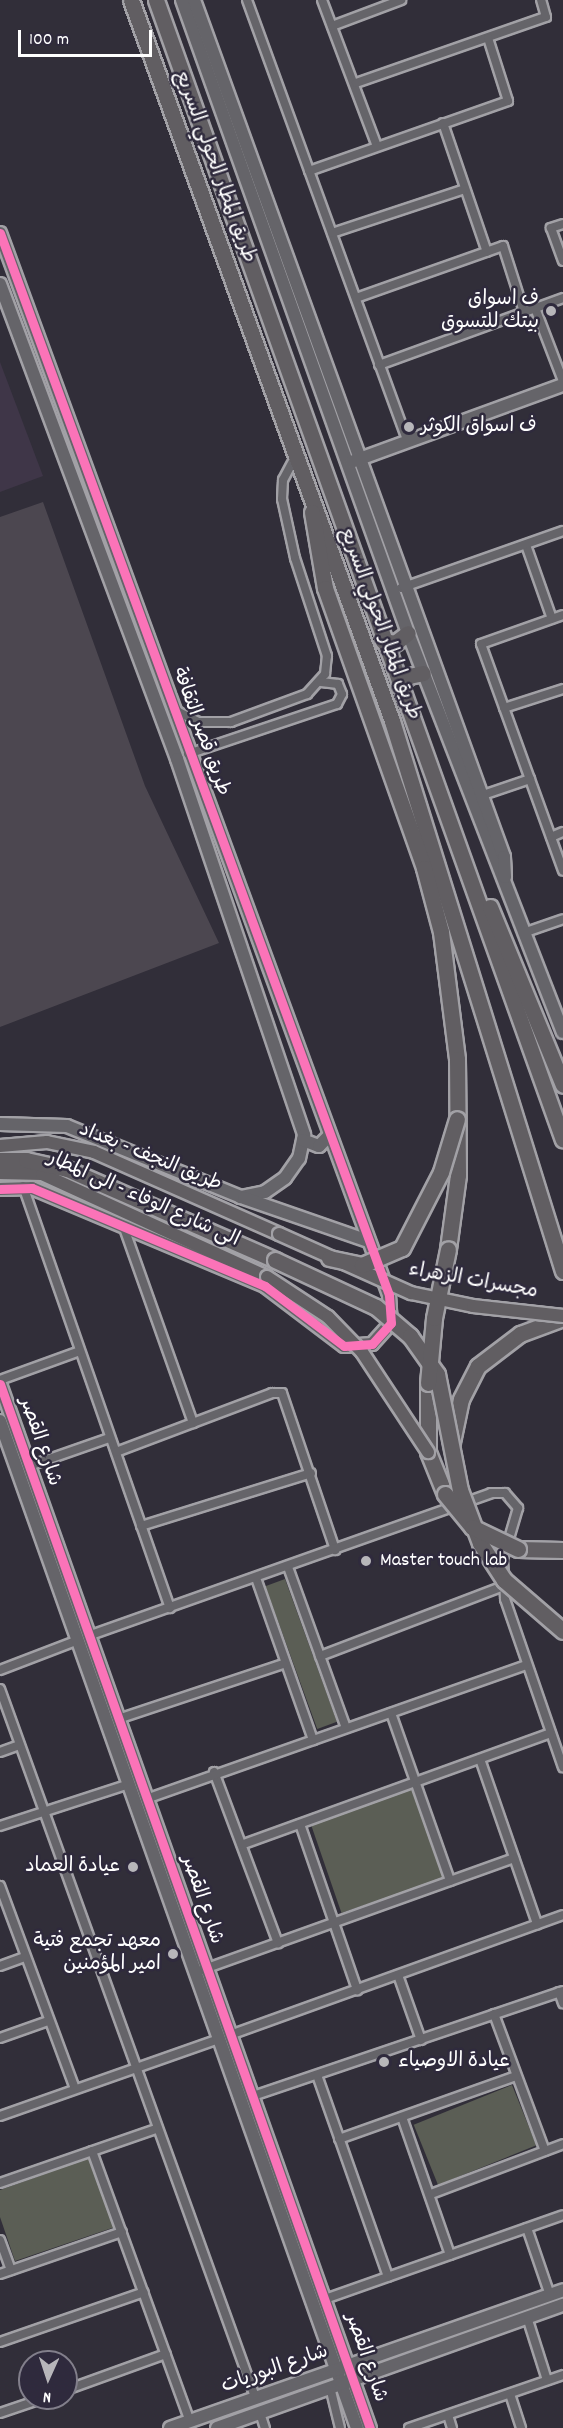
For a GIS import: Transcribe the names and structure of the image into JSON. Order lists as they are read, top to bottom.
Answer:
{
  "streets": {
    "highway": ["طريق المطار الحولي السريع"],
    "main road": ["طريق النجف - بغداد", "الى شارع الوفاء - الى المطار", "مجسرات الزهراء"],
    "street": ["طريق قصر الثقافة", "شارع القصر", "شارع البوريات"]
  },
  "crossings": [
    ["طريق النجف - بغداد", "مجسرات الزهراء"],
    ["شارع القصر", "شارع البوريات"]
  ],
  "places": [
    "ف اسواق بيتك للتسوق",
    "ف اسواق الكوثر",
    "Master touch lab",
    "عيادة العماد",
    "معهد تجمع فتية امير المؤمنين",
    "عيادة الاوصياء"
  ],
  "scale_bar": "100 m",
  "north": "bottom"
}
